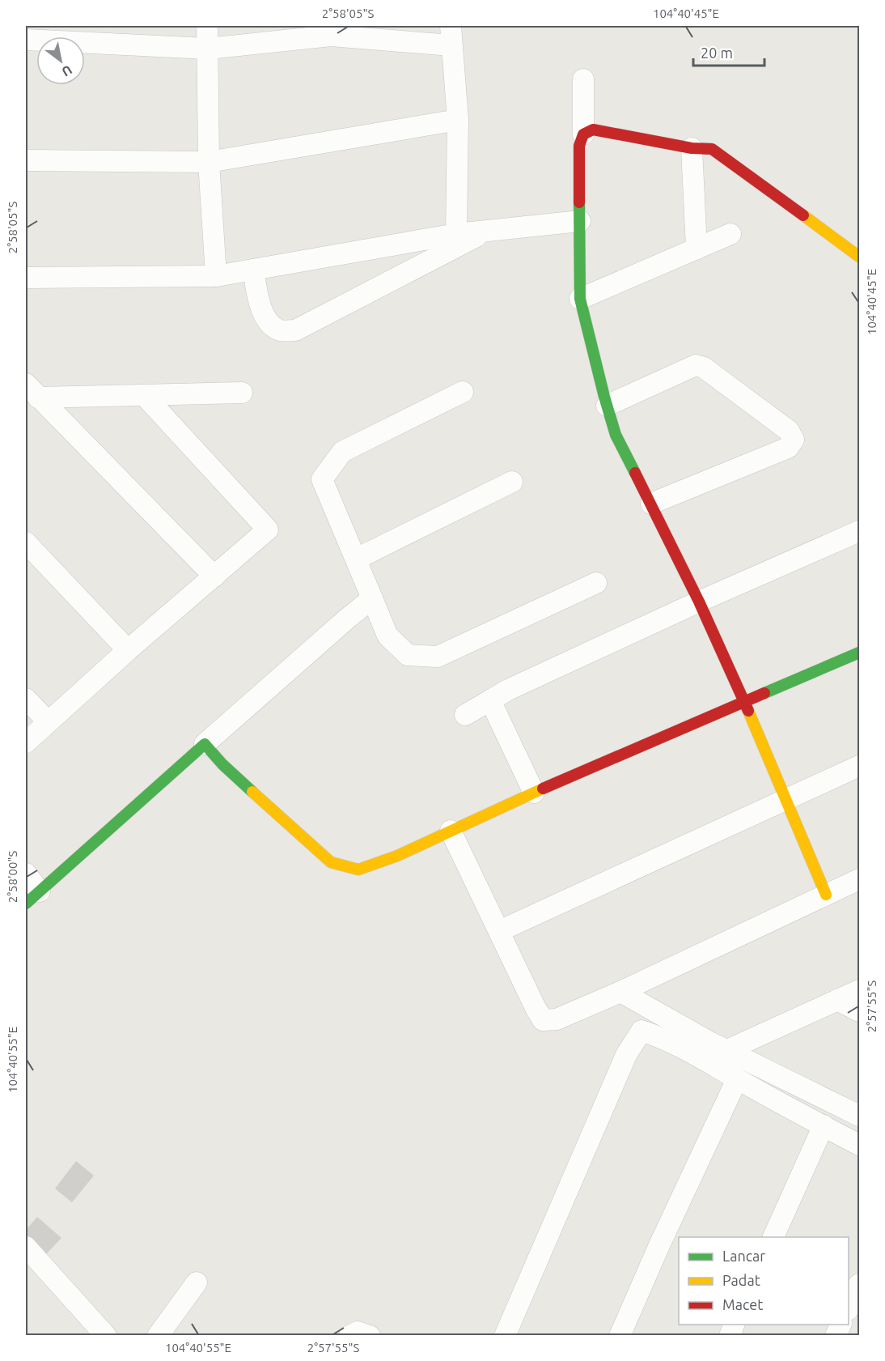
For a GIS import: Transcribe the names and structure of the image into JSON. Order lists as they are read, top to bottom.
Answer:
{
  "legend": ["Lancar", "Padat", "Macet"],
  "scale_bar": "20 m",
  "north": "bottom right",
  "coordinates": [
    "2°58'05\"S",
    "104°40'45\"E",
    "2°58'00\"S",
    "2°57'55\"S",
    "104°40'55\"E"
  ]
}
